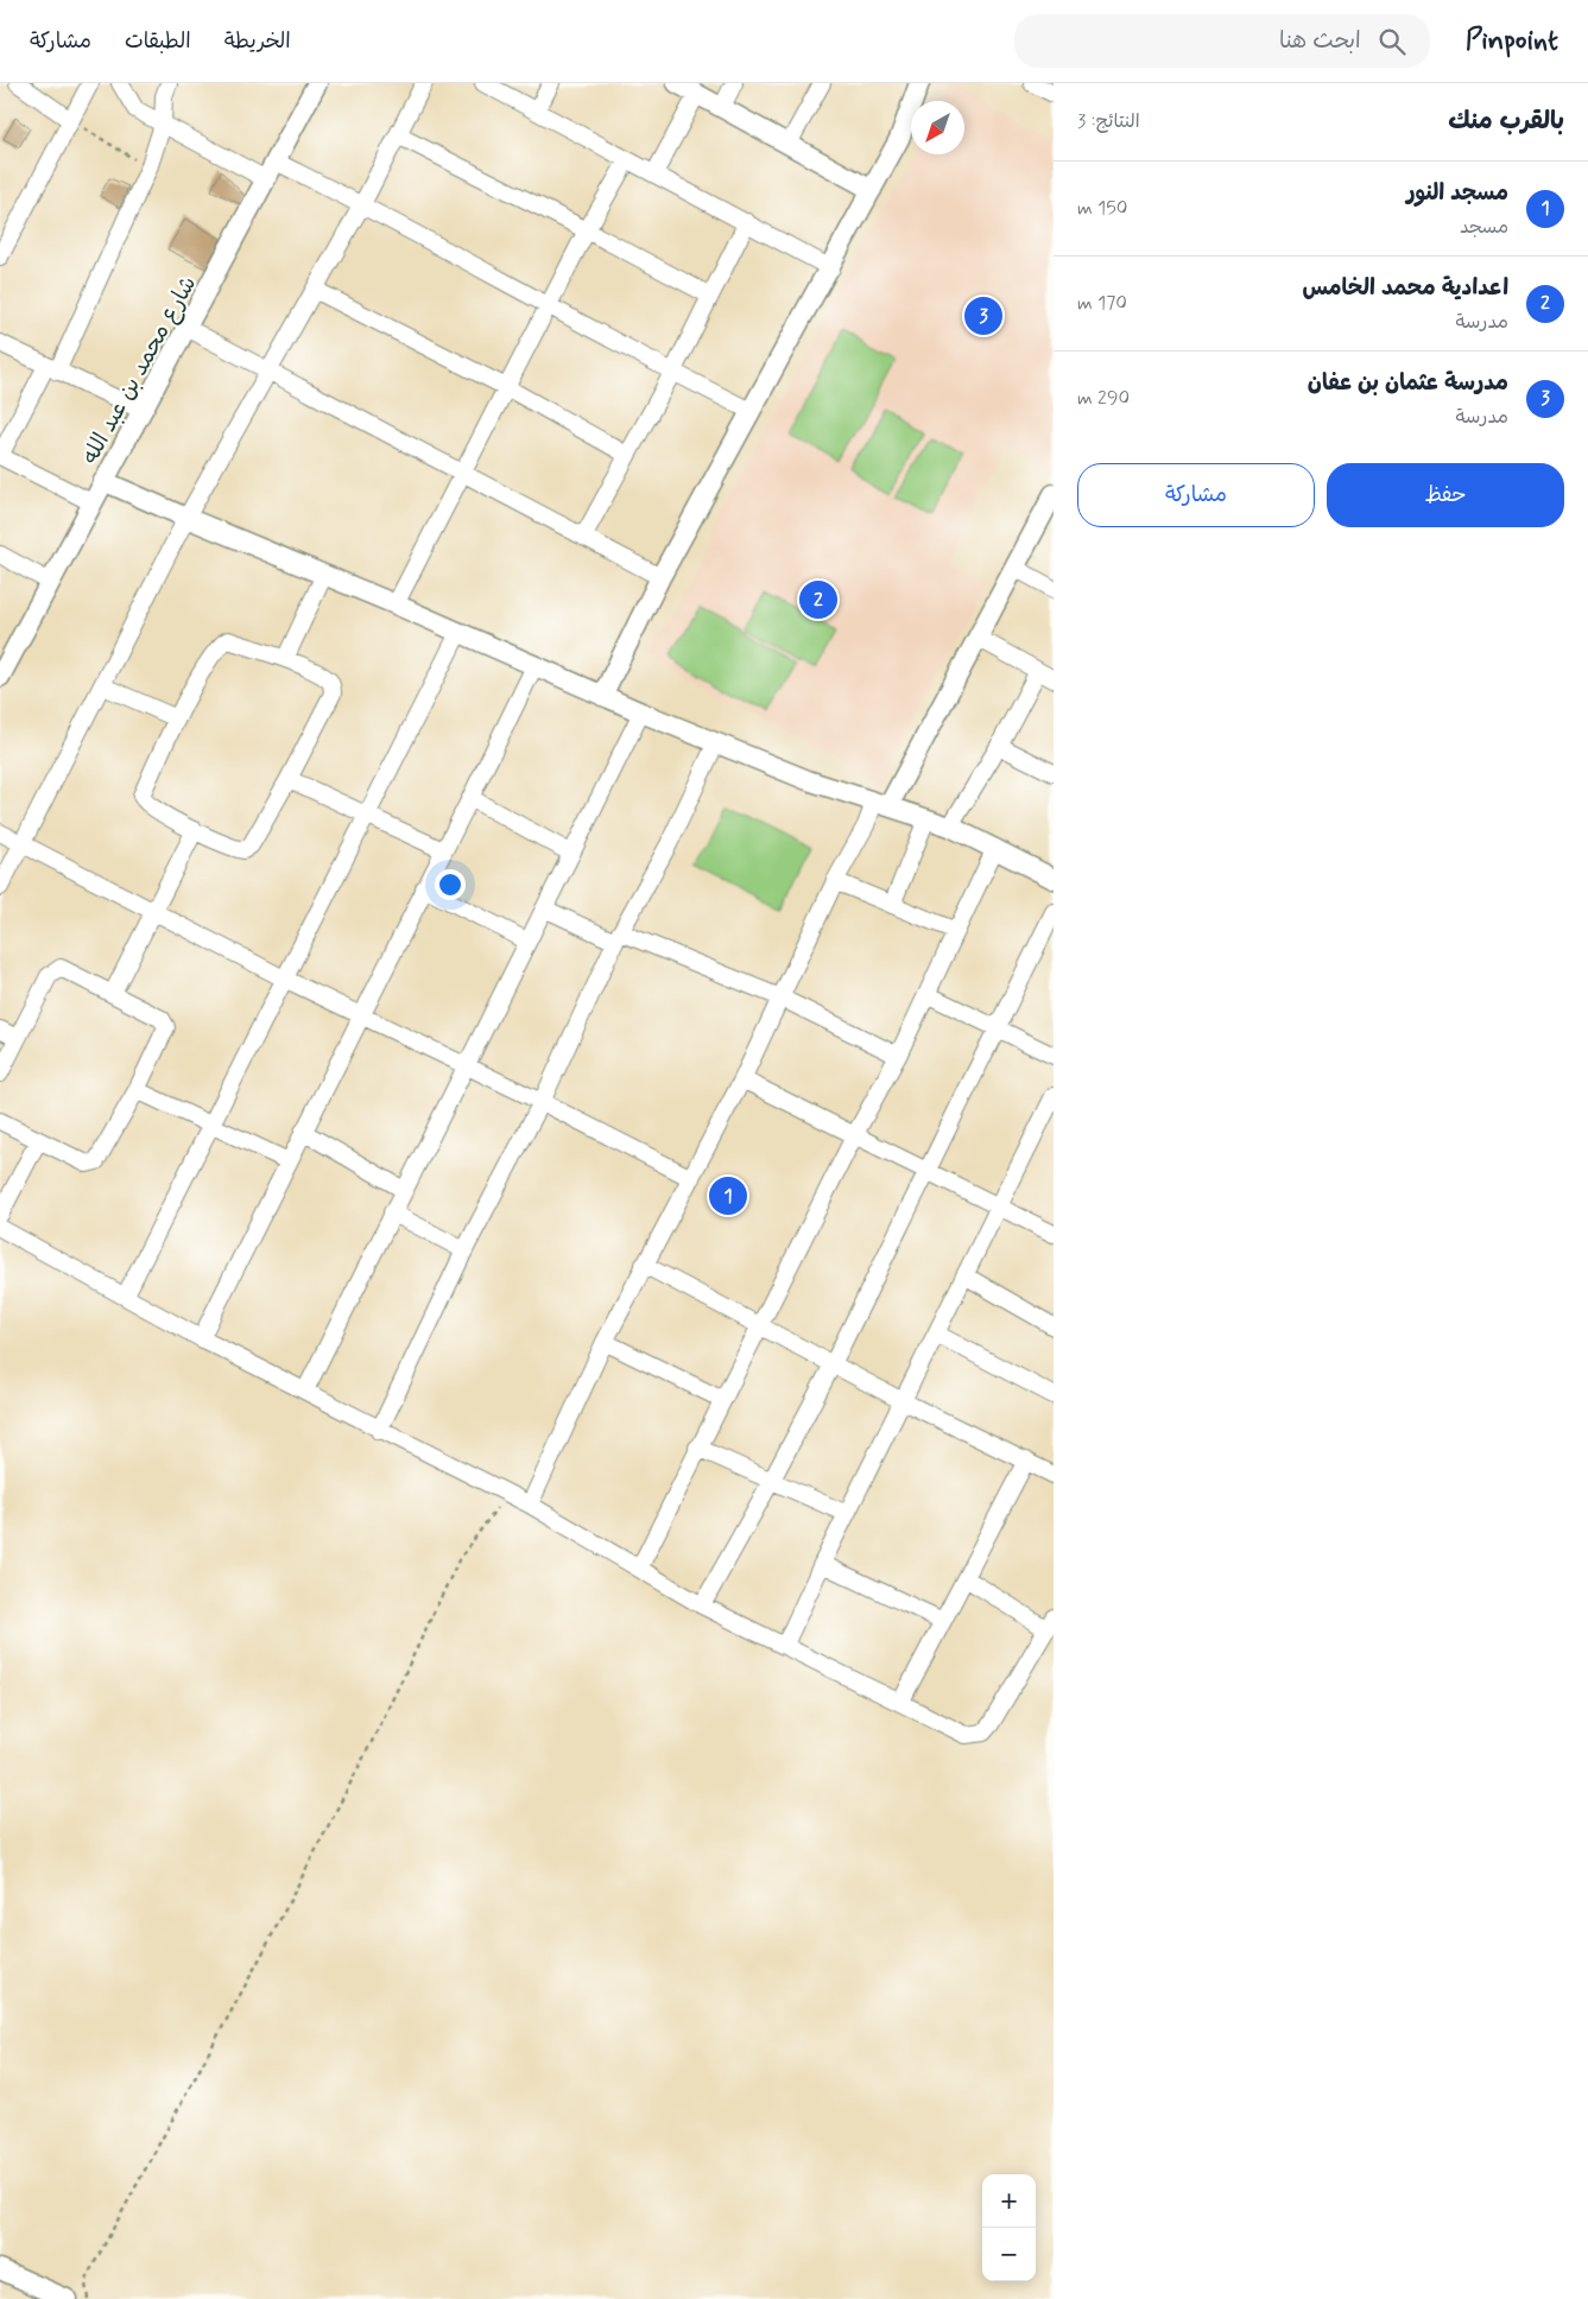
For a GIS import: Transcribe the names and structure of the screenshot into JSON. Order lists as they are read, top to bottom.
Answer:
{
  "streets": {
    "street": ["شارع محمد بن عبد الله"]
  },
  "north": "bottom left",
  "page": {
    "header": "Pinpoint",
    "search": "ابحث هنا",
    "nav": ["الخريطة", "الطبقات", "مشاركة"],
    "heading": ["بالقرب منك", "النتائج: 3"],
    "list": [
      {
        "mark": "1",
        "name": "مسجد النور",
        "note": "مسجد",
        "value": "150 m"
      },
      {
        "mark": "2",
        "name": "اعدادية محمد الخامس",
        "note": "مدرسة",
        "value": "170 m"
      },
      {
        "mark": "3",
        "name": "مدرسة عثمان بن عفان",
        "note": "مدرسة",
        "value": "290 m"
      }
    ],
    "pins": ["3", "2", "1"],
    "buttons": ["حفظ", "مشاركة"],
    "map_buttons": ["+", "−"]
  }
}
